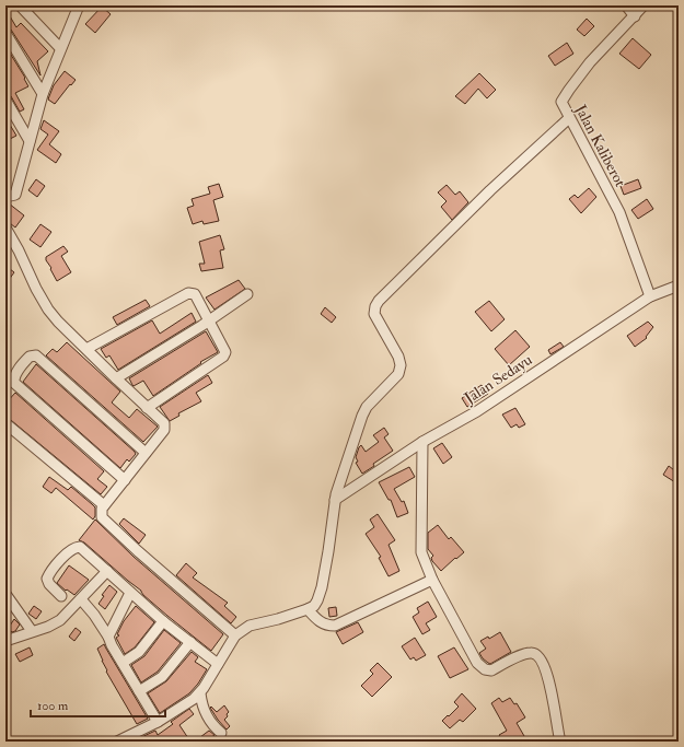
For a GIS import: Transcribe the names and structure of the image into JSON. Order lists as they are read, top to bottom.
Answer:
{
  "streets": {
    "street": ["Jalan Kaliberot", "Jalan Sedayu"]
  },
  "crossings": [
    ["Jalan Kaliberot", "Jalan Sedayu"]
  ],
  "scale_bar": "100 m"
}
